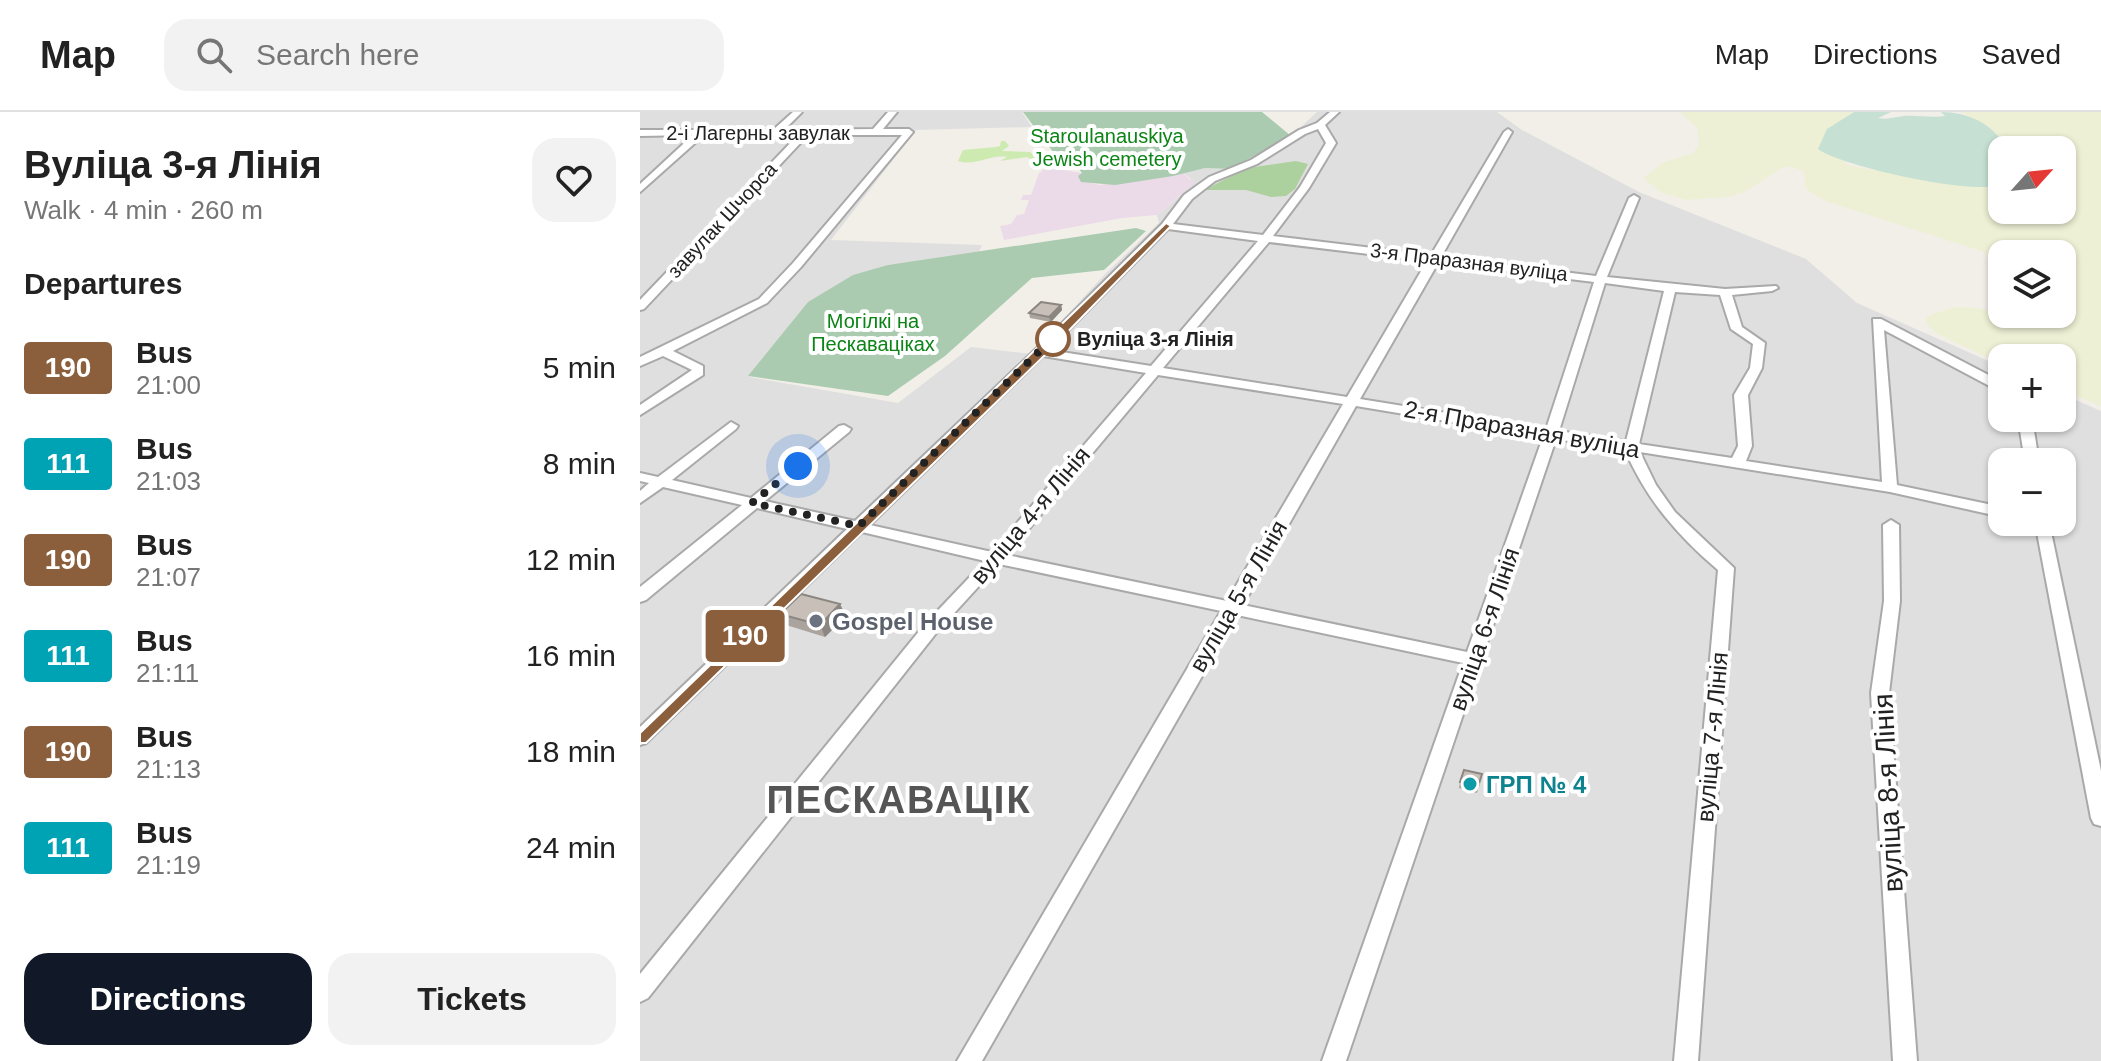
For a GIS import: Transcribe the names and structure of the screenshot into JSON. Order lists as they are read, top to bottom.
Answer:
{
  "streets": {
    "street": [
      "2-і Лагерны завулак",
      "завулак Шчорса",
      "3-я Праразная вуліца",
      "2-я Праразная вуліца",
      "вуліца 4-я Лінія",
      "вуліца 5-я Лінія",
      "вуліца 6-я Лінія",
      "вуліца 7-я Лінія",
      "вуліца 8-я Лінія"
    ]
  },
  "crossings": [
    ["2-і Лагерны завулак", "завулак Шчорса"],
    ["3-я Праразная вуліца", "вуліца 4-я Лінія"],
    ["3-я Праразная вуліца", "вуліца 5-я Лінія"],
    ["3-я Праразная вуліца", "вуліца 6-я Лінія"],
    ["2-я Праразная вуліца", "вуліца 4-я Лінія"],
    ["2-я Праразная вуліца", "вуліца 5-я Лінія"],
    ["2-я Праразная вуліца", "вуліца 6-я Лінія"],
    ["2-я Праразная вуліца", "вуліца 7-я Лінія"]
  ],
  "districts": ["ПЕСКАВАЦІК"],
  "parks": ["Staroulanauskiya Jewish cemetery", "Могілкі на Пескаваціках"],
  "places": ["Вуліца 3-я Лінія", "Gospel House", "ГРП № 4"],
  "lines": ["bus line 190"],
  "north": "top right",
  "page": {
    "header": "Map",
    "search": "Search here",
    "nav": ["Map", "Directions", "Saved"],
    "heading": [
      ["Вуліца 3-я Лінія", "Walk · 4 min · 260 m"],
      "Departures"
    ],
    "on_map": "190",
    "map_buttons": ["+", "−"],
    "list": [
      {
        "mark": "190",
        "name": "Bus",
        "note": "21:00",
        "value": "5 min"
      },
      {
        "mark": "111",
        "name": "Bus",
        "note": "21:03",
        "value": "8 min"
      },
      {
        "mark": "190",
        "name": "Bus",
        "note": "21:07",
        "value": "12 min"
      },
      {
        "mark": "111",
        "name": "Bus",
        "note": "21:11",
        "value": "16 min"
      },
      {
        "mark": "190",
        "name": "Bus",
        "note": "21:13",
        "value": "18 min"
      },
      {
        "mark": "111",
        "name": "Bus",
        "note": "21:19",
        "value": "24 min"
      }
    ],
    "buttons": ["Directions", "Tickets"]
  }
}
